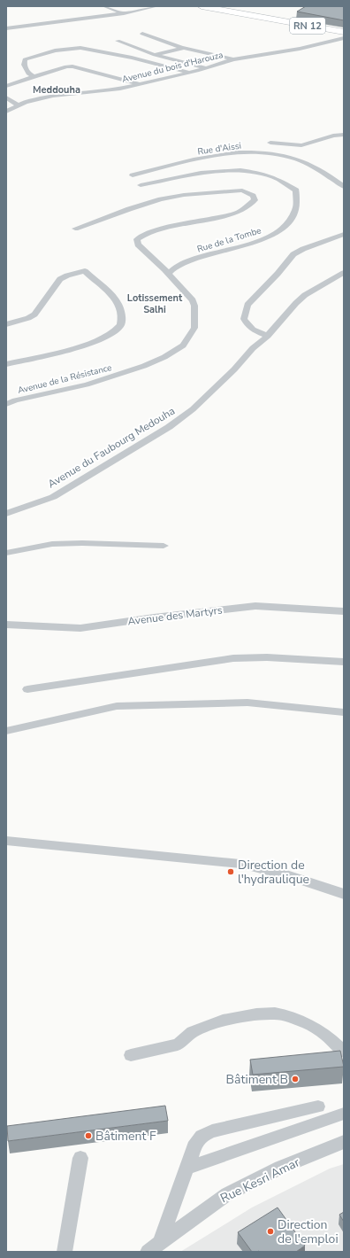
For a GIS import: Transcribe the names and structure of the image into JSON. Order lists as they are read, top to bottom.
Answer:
{
  "streets": {
    "main road": ["RN 12"],
    "street": [
      "Avenue du bois d'Harouza",
      "Rue d'Aissi",
      "Rue de la Tombe",
      "Avenue de la Résistance",
      "Avenue du Faubourg Medouha",
      "Avenue des Martyrs",
      "Rue Kesri Amar"
    ]
  },
  "crossings": [
    ["Rue de la Tombe", "Avenue de la Résistance"]
  ],
  "districts": ["Meddouha", "Lotissement Salhi"],
  "places": [
    "Direction de l'hydraulique",
    "Bâtiment B",
    "Bâtiment F",
    "Direction de l'emploi"
  ]
}
